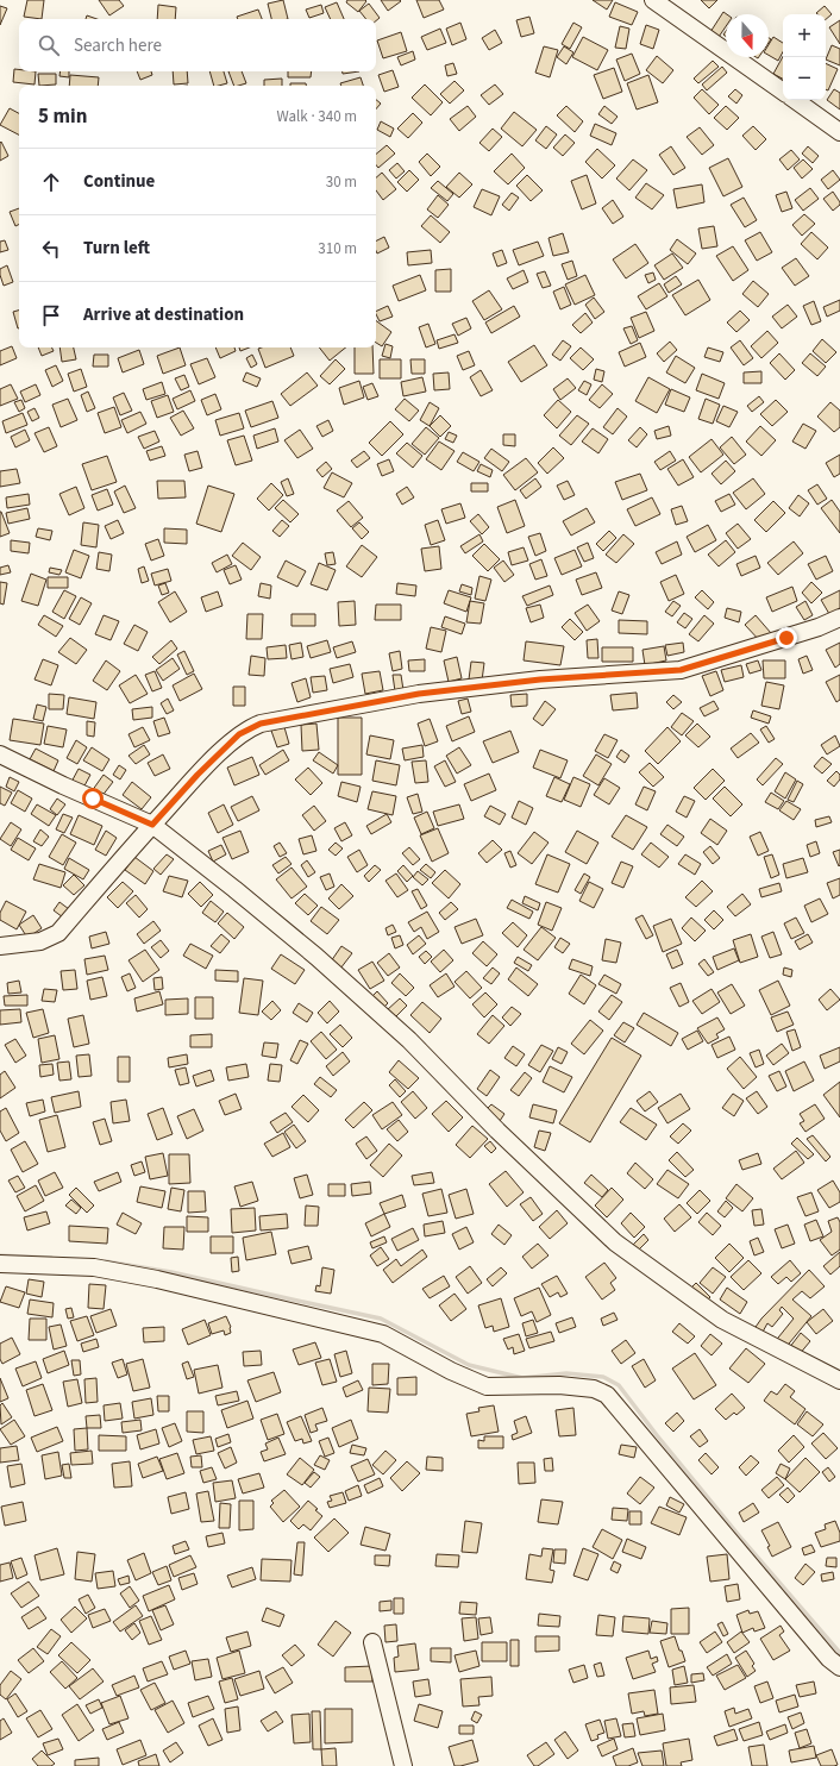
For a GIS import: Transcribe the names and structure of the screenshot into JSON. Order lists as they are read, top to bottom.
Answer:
{
  "north": "bottom",
  "page": {
    "map_buttons": ["+", "−"],
    "search": "Search here",
    "heading": ["5 min", "Walk · 340 m"],
    "list": [
      ["Continue", "30 m"],
      ["Turn left", "310 m"],
      "Arrive at destination"
    ]
  }
}
